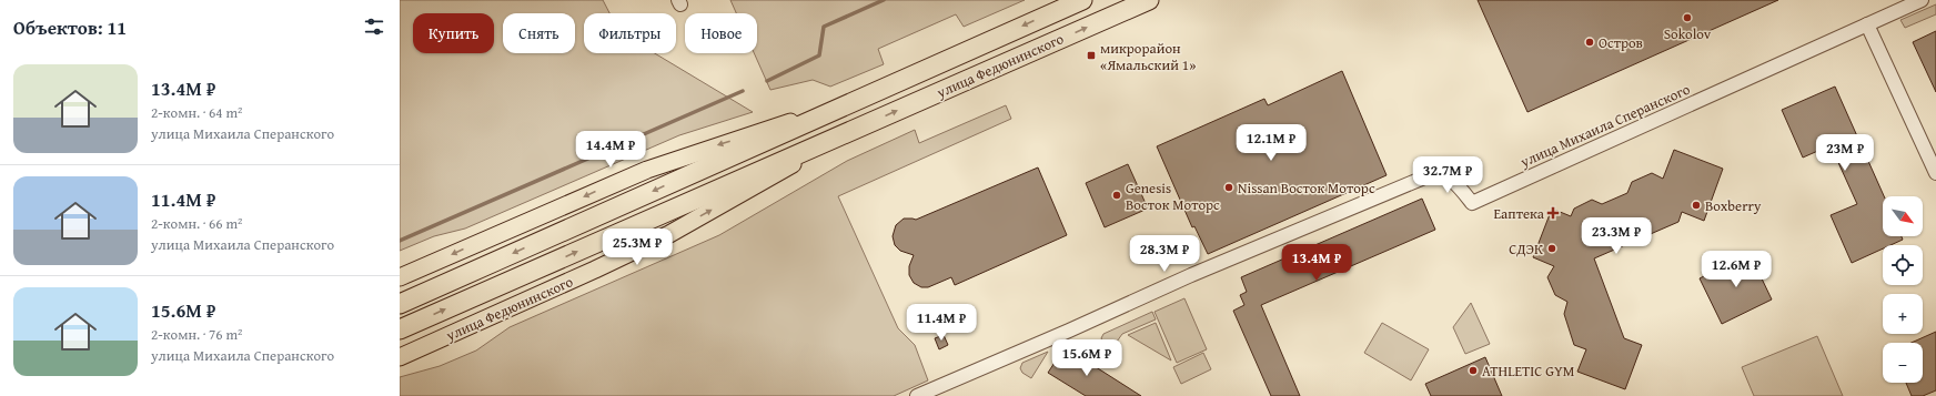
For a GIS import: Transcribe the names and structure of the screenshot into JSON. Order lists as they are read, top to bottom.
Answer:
{
  "streets": {
    "highway": ["улица Федюнинского"],
    "street": ["улица Михаила Сперанского"]
  },
  "places": {
    "other": [
      "Sokolov",
      "Остров",
      "Nissan Восток Моторс",
      "Genesis Восток Моторс",
      "Boxberry",
      "СДЭК",
      "ATHLETIC GYM"
    ],
    "transit": ["микрорайон «Ямальский 1»"],
    "health": ["Еаптека"]
  },
  "north": "bottom right",
  "page": {
    "heading": "Объектов: 11",
    "chip": [
      "Купить",
      "Снять",
      "Фильтры",
      "Новое"
    ],
    "list": [
      {
        "name": "13.4M ₽",
        "note": "2-комн. · 64 m² · улица Михаила Сперанского"
      },
      {
        "name": "11.4M ₽",
        "note": "2-комн. · 66 m² · улица Михаила Сперанского"
      },
      {
        "name": "15.6M ₽",
        "note": "2-комн. · 76 m² · улица Михаила Сперанского"
      }
    ],
    "price": [
      "12.1M ₽",
      "14.4M ₽",
      "23M ₽",
      "32.7M ₽",
      "23.3M ₽",
      "25.3M ₽",
      "28.3M ₽",
      "13.4M ₽",
      "12.6M ₽",
      "11.4M ₽",
      "15.6M ₽"
    ],
    "map_buttons": ["+", "−"]
  }
}
